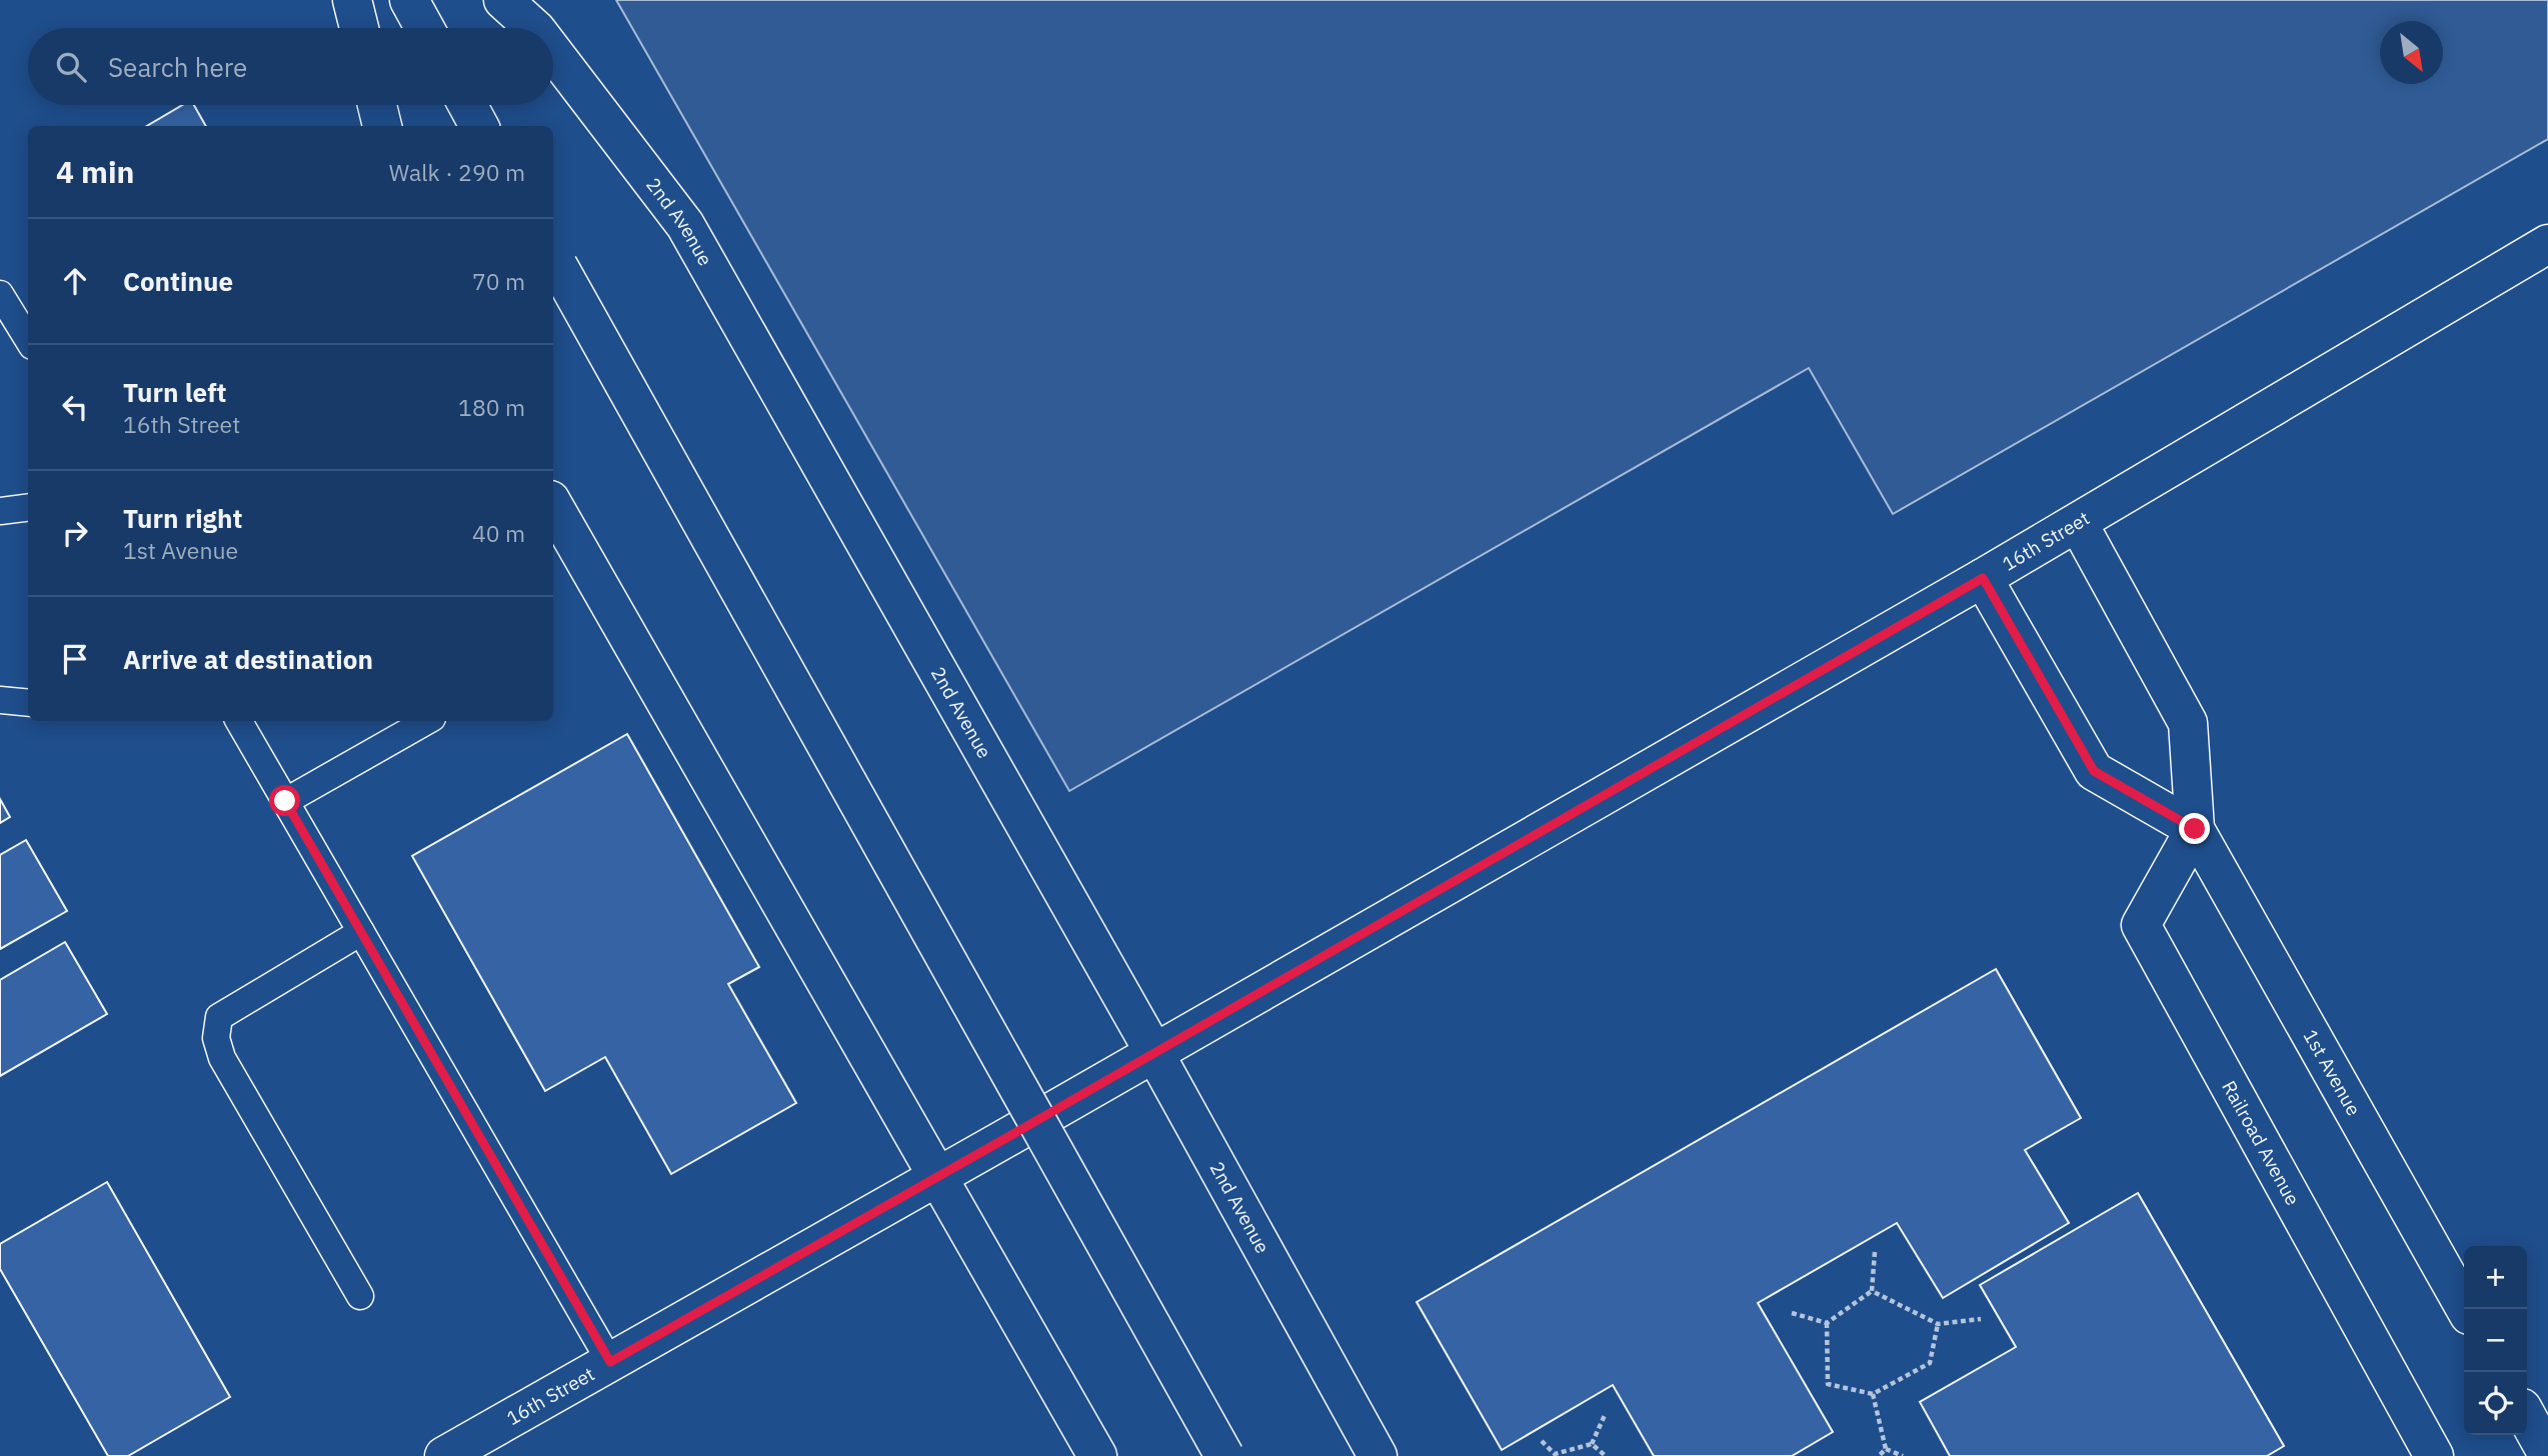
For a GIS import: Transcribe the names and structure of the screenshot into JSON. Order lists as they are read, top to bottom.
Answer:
{
  "streets": {
    "street": [
      "2nd Avenue",
      "16th Street",
      "1st Avenue",
      "Railroad Avenue"
    ]
  },
  "crossings": [
    ["2nd Avenue", "16th Street"],
    ["16th Street", "1st Avenue"],
    ["1st Avenue", "Railroad Avenue"]
  ],
  "north": "bottom right",
  "page": {
    "search": "Search here",
    "heading": ["4 min", "Walk · 290 m"],
    "list": [
      ["Continue", "70 m"],
      ["Turn left", "16th Street", "180 m"],
      ["Turn right", "1st Avenue", "40 m"],
      "Arrive at destination"
    ],
    "map_buttons": ["+", "−"]
  }
}
